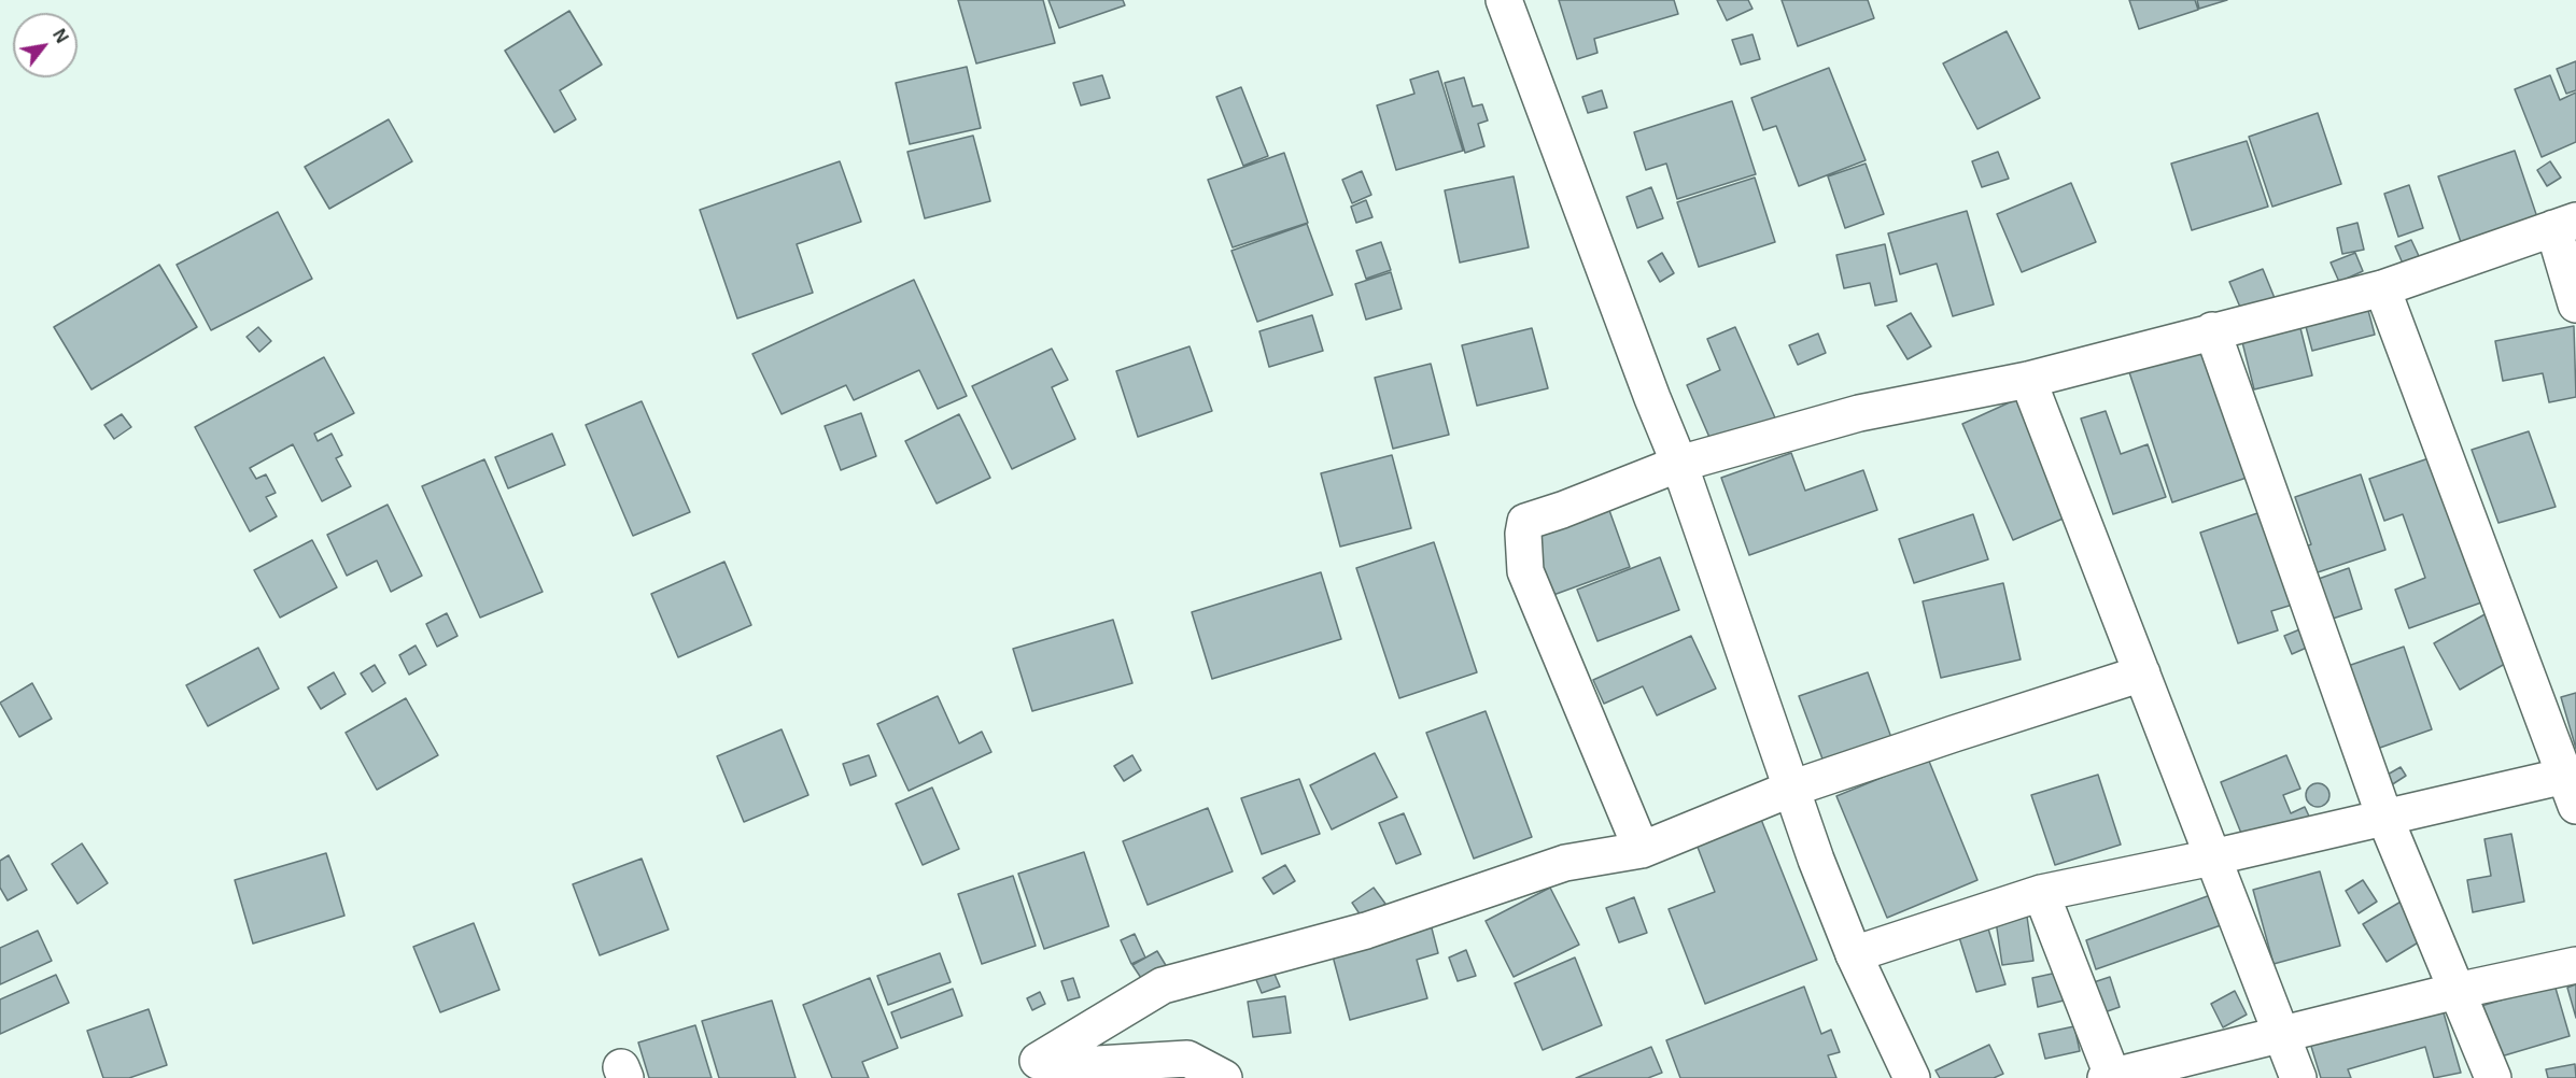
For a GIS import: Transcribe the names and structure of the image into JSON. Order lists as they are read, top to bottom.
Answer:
{
  "north": "top right"
}
